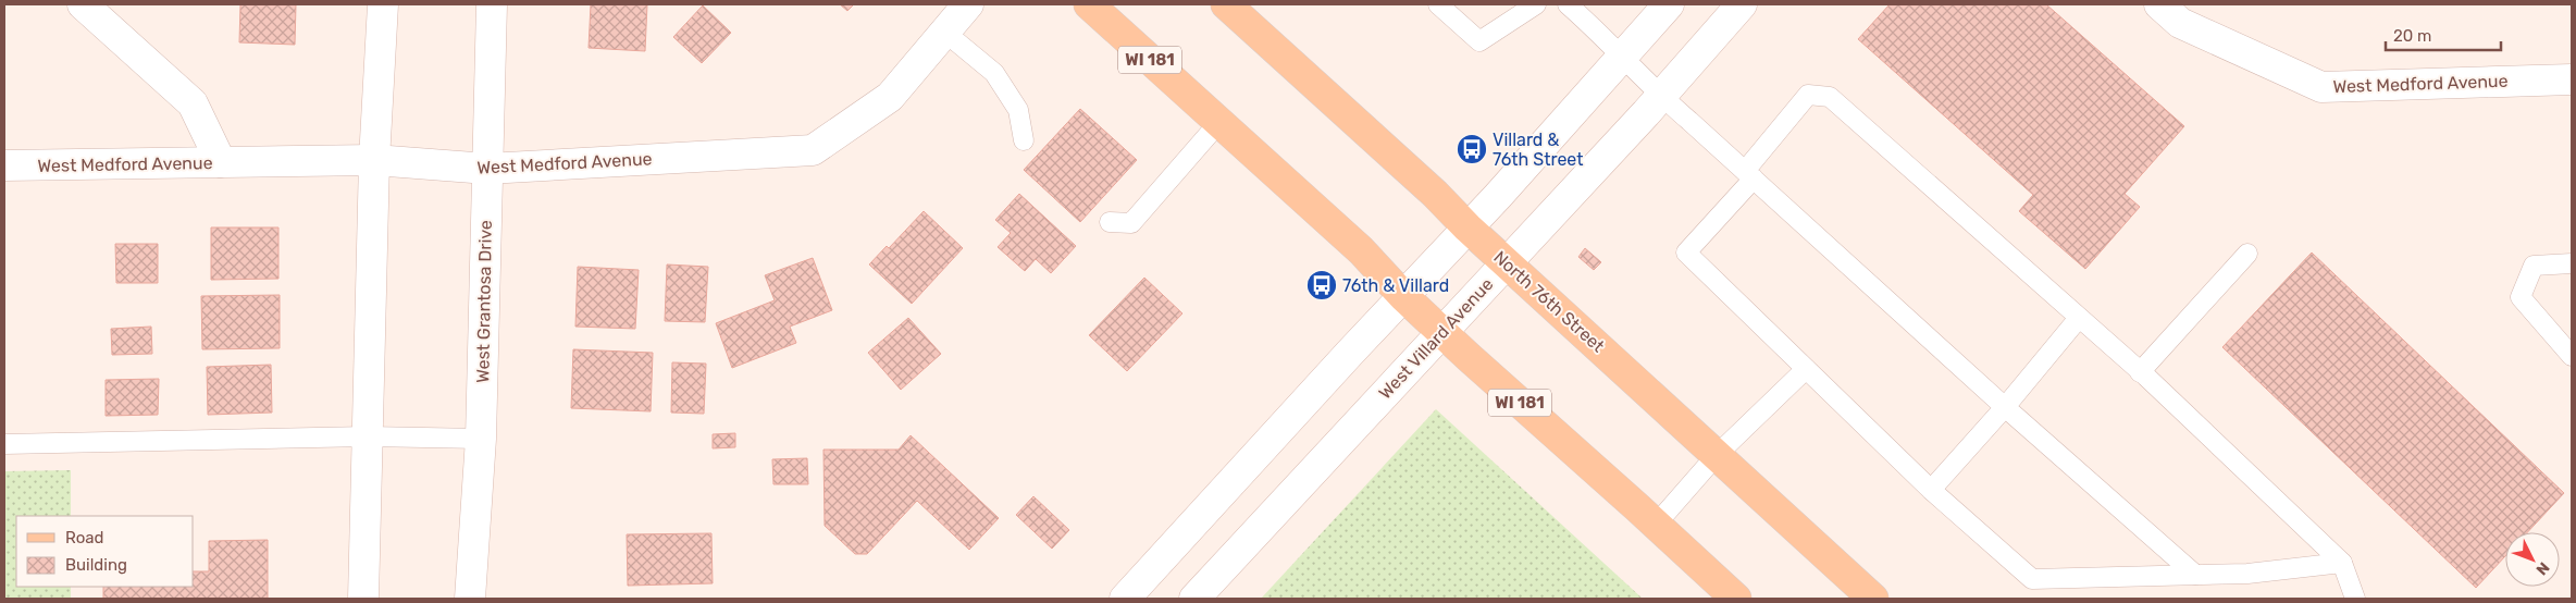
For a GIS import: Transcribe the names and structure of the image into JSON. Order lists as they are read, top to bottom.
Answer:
{
  "streets": {
    "main road": ["WI 181", "North 76th Street"],
    "street": ["West Medford Avenue", "West Grantosa Drive", "West Villard Avenue"]
  },
  "crossings": [
    ["WI 181", "West Villard Avenue"],
    ["West Medford Avenue", "West Grantosa Drive"],
    ["North 76th Street", "West Villard Avenue"]
  ],
  "places": {
    "bus stop": ["Villard & 76th Street", "76th & Villard"]
  },
  "legend": ["Road", "Building"],
  "scale_bar": "20 m",
  "north": "bottom right"
}
